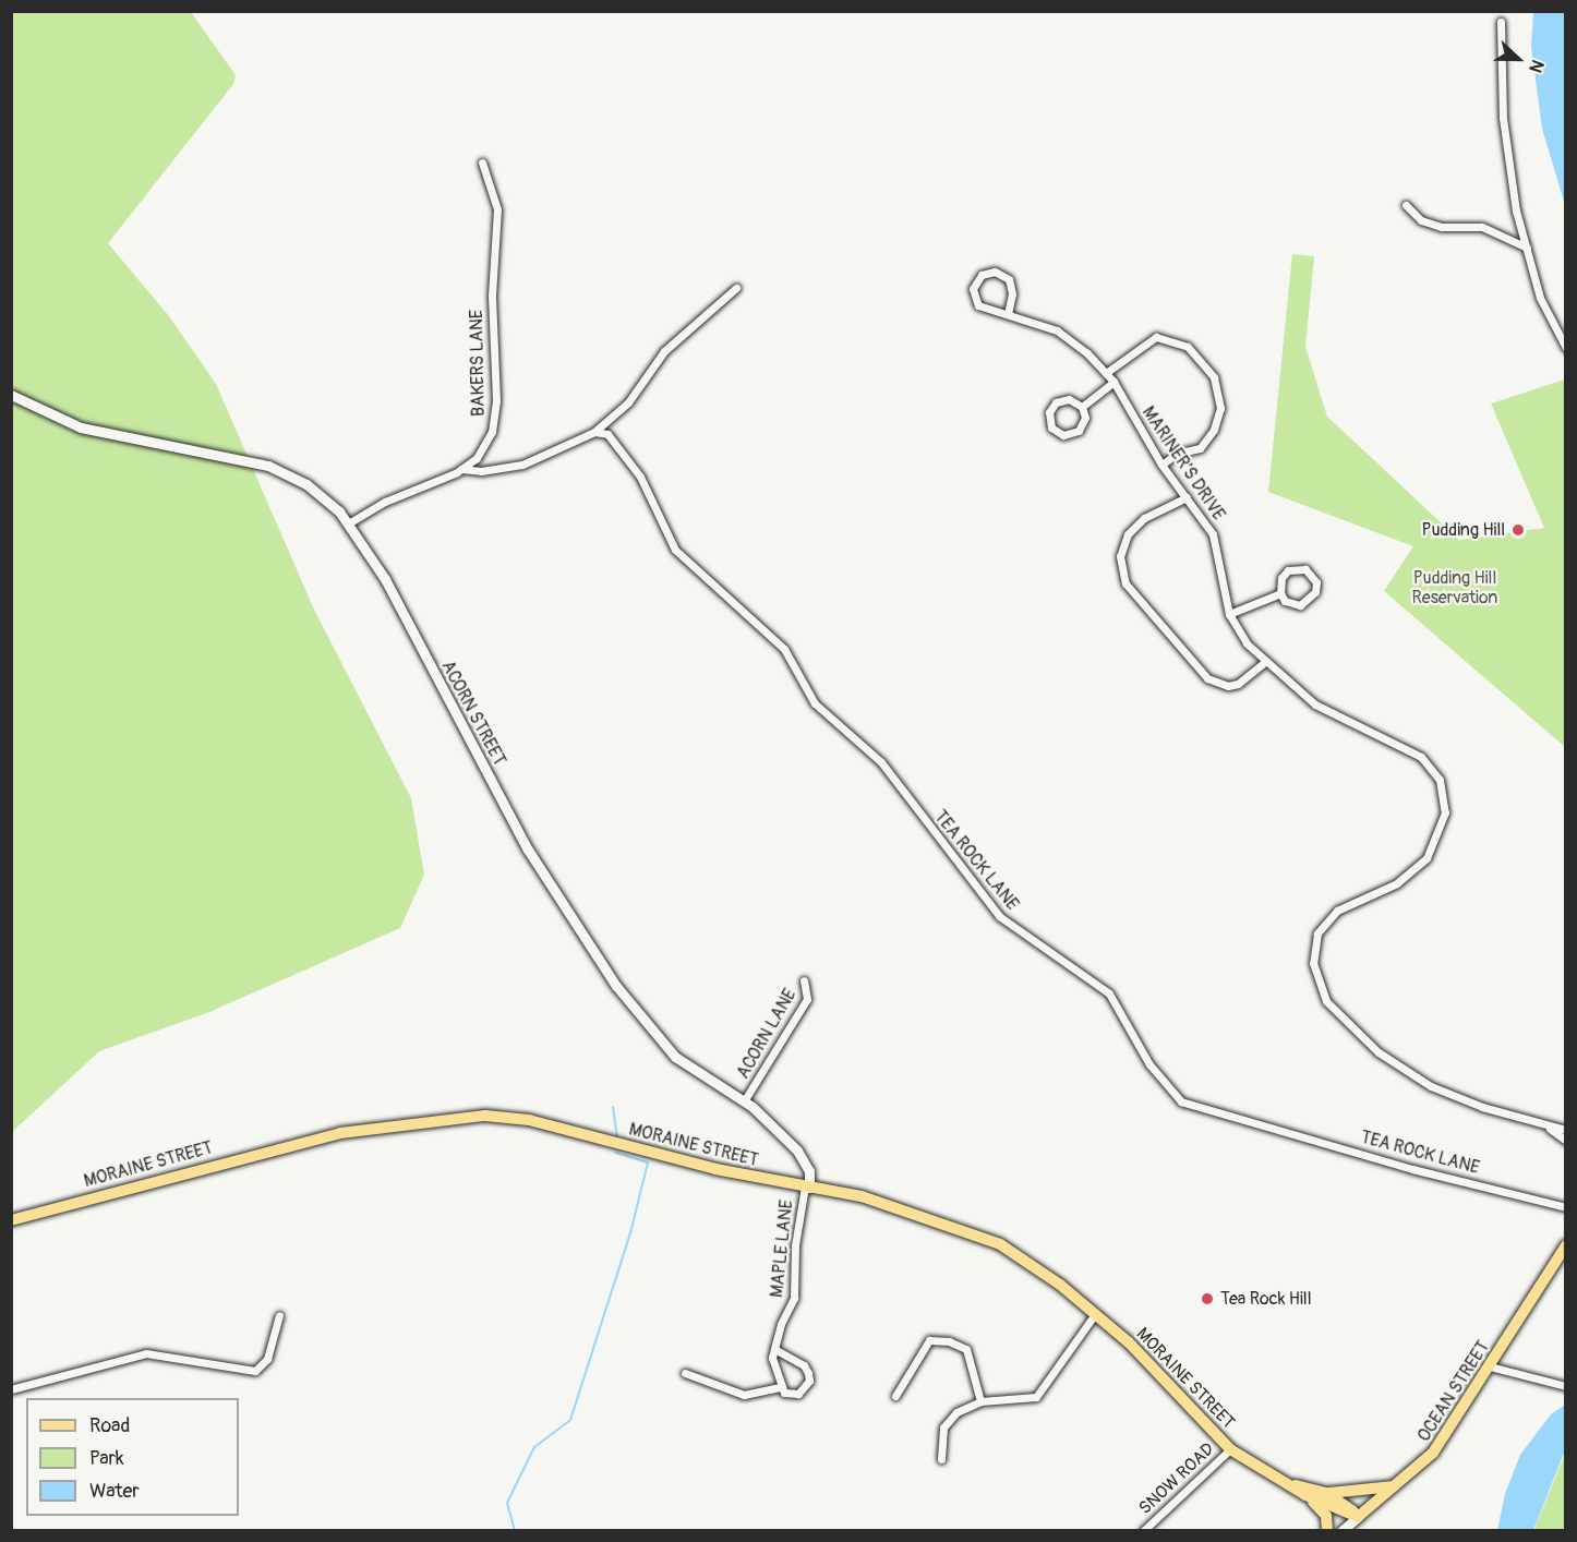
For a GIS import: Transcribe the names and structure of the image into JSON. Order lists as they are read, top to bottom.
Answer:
{
  "streets": {
    "main road": ["ACORN STREET", "MORAINE STREET", "OCEAN STREET"],
    "street": [
      "BAKERS LANE",
      "MARINER'S DRIVE",
      "TEA ROCK LANE",
      "ACORN LANE",
      "MAPLE LANE",
      "SNOW ROAD"
    ]
  },
  "crossings": [
    ["BAKERS LANE", "ACORN STREET"],
    ["ACORN STREET", "ACORN LANE"],
    ["ACORN STREET", "MORAINE STREET"],
    ["ACORN STREET", "MAPLE LANE"],
    ["MORAINE STREET", "MAPLE LANE"],
    ["MORAINE STREET", "OCEAN STREET"],
    ["MORAINE STREET", "SNOW ROAD"]
  ],
  "parks": ["Pudding Hill Reservation"],
  "places": ["Pudding Hill", "Tea Rock Hill"],
  "legend": ["Road", "Park", "Water"],
  "north": "right"
}
